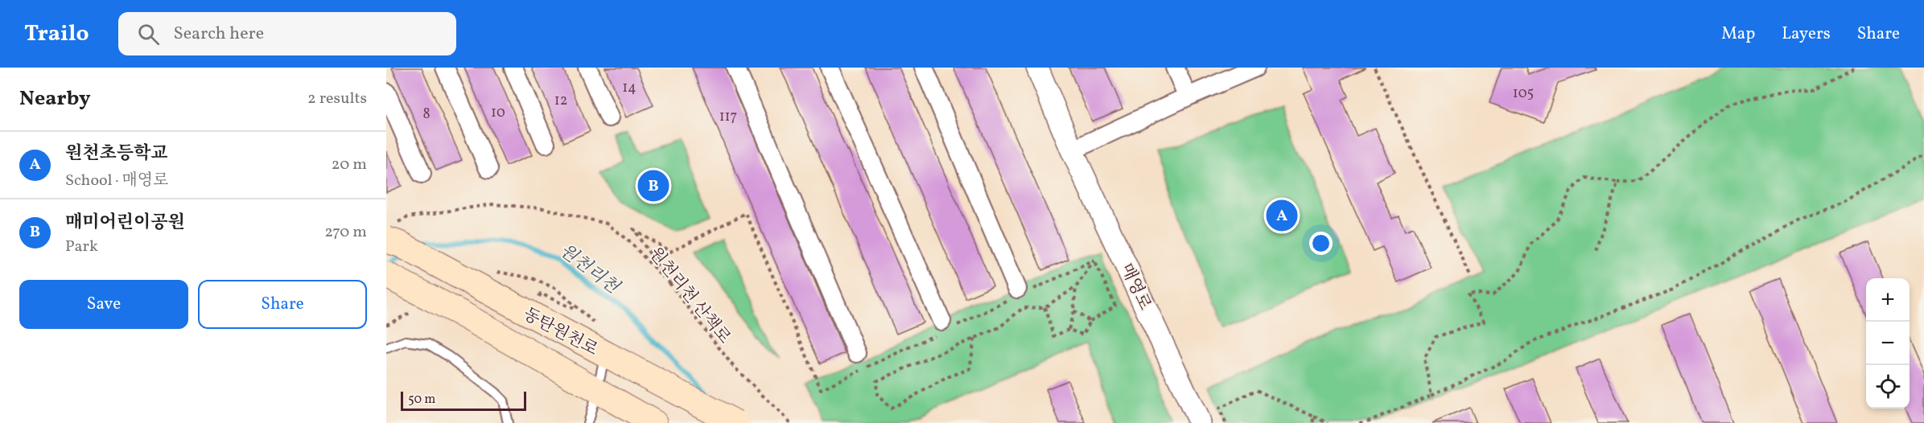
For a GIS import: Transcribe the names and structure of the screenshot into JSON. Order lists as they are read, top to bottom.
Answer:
{
  "streets": {
    "main road": ["동탄원천로"],
    "street": ["매영로"],
    "path": ["원천리천 산책로"]
  },
  "crossings": [
    ["원천리천 산책로", "동탄원천로"]
  ],
  "water": ["원천리천"],
  "house_numbers": [
    "14",
    "105",
    "12",
    "10",
    "8",
    "117"
  ],
  "scale_bar": "50 m",
  "page": {
    "header": "Trailo",
    "search": "Search here",
    "nav": ["Map", "Layers", "Share"],
    "heading": ["Nearby", "2 results"],
    "list": [
      {
        "mark": "A",
        "name": "원천초등학교",
        "note": "School · 매영로",
        "value": "20 m"
      },
      {
        "mark": "B",
        "name": "매미어린이공원",
        "note": "Park",
        "value": "270 m"
      }
    ],
    "pins": ["B", "A"],
    "buttons": ["Save", "Share"],
    "map_buttons": ["+", "−"],
    "scale": "50 m"
  }
}
